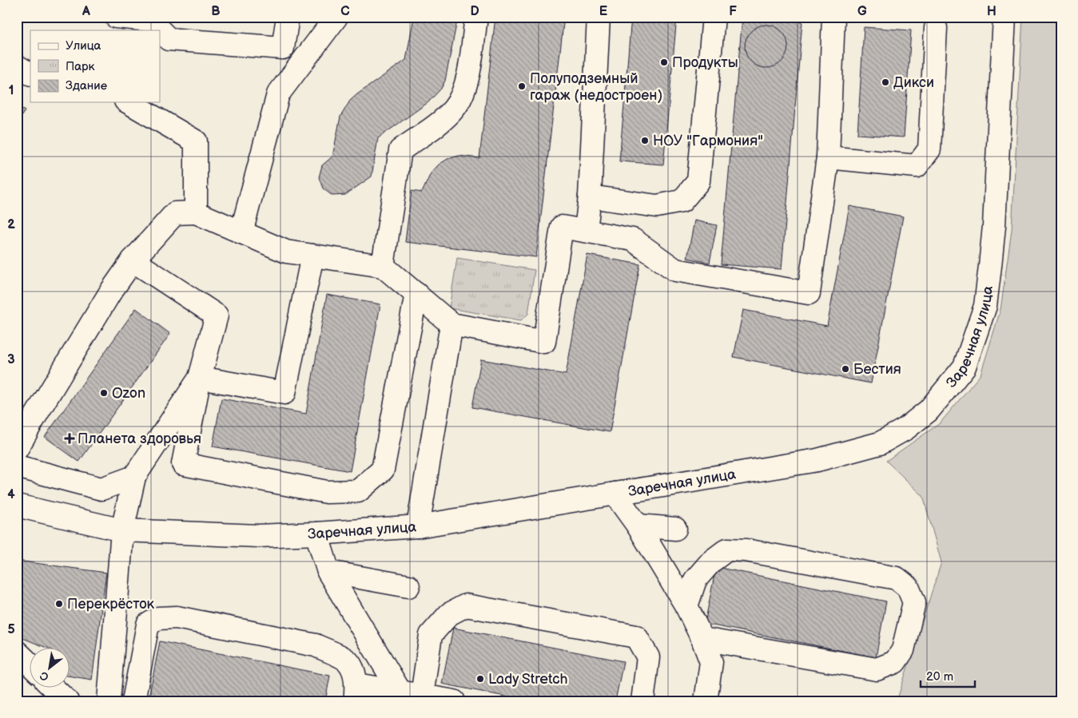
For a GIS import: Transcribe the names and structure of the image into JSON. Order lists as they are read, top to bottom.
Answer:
{
  "streets": {
    "street": ["Заречная улица"]
  },
  "places": {
    "other": [
      "Продукты",
      "Дикси",
      "Полуподземный гараж (недостроен)",
      "НОУ \"Гармония\"",
      "Бестия",
      "Ozon",
      "Перекрёсток",
      "Lady Stretch"
    ],
    "health": ["Планета здоровья"]
  },
  "legend": ["Улица", "Парк", "Здание"],
  "scale_bar": "20 m",
  "north": "bottom left",
  "grid": {
    "columns": [
      "A",
      "B",
      "C",
      "D",
      "E",
      "F",
      "G",
      "H"
    ],
    "rows": [
      "1",
      "2",
      "3",
      "4",
      "5"
    ]
  }
}
